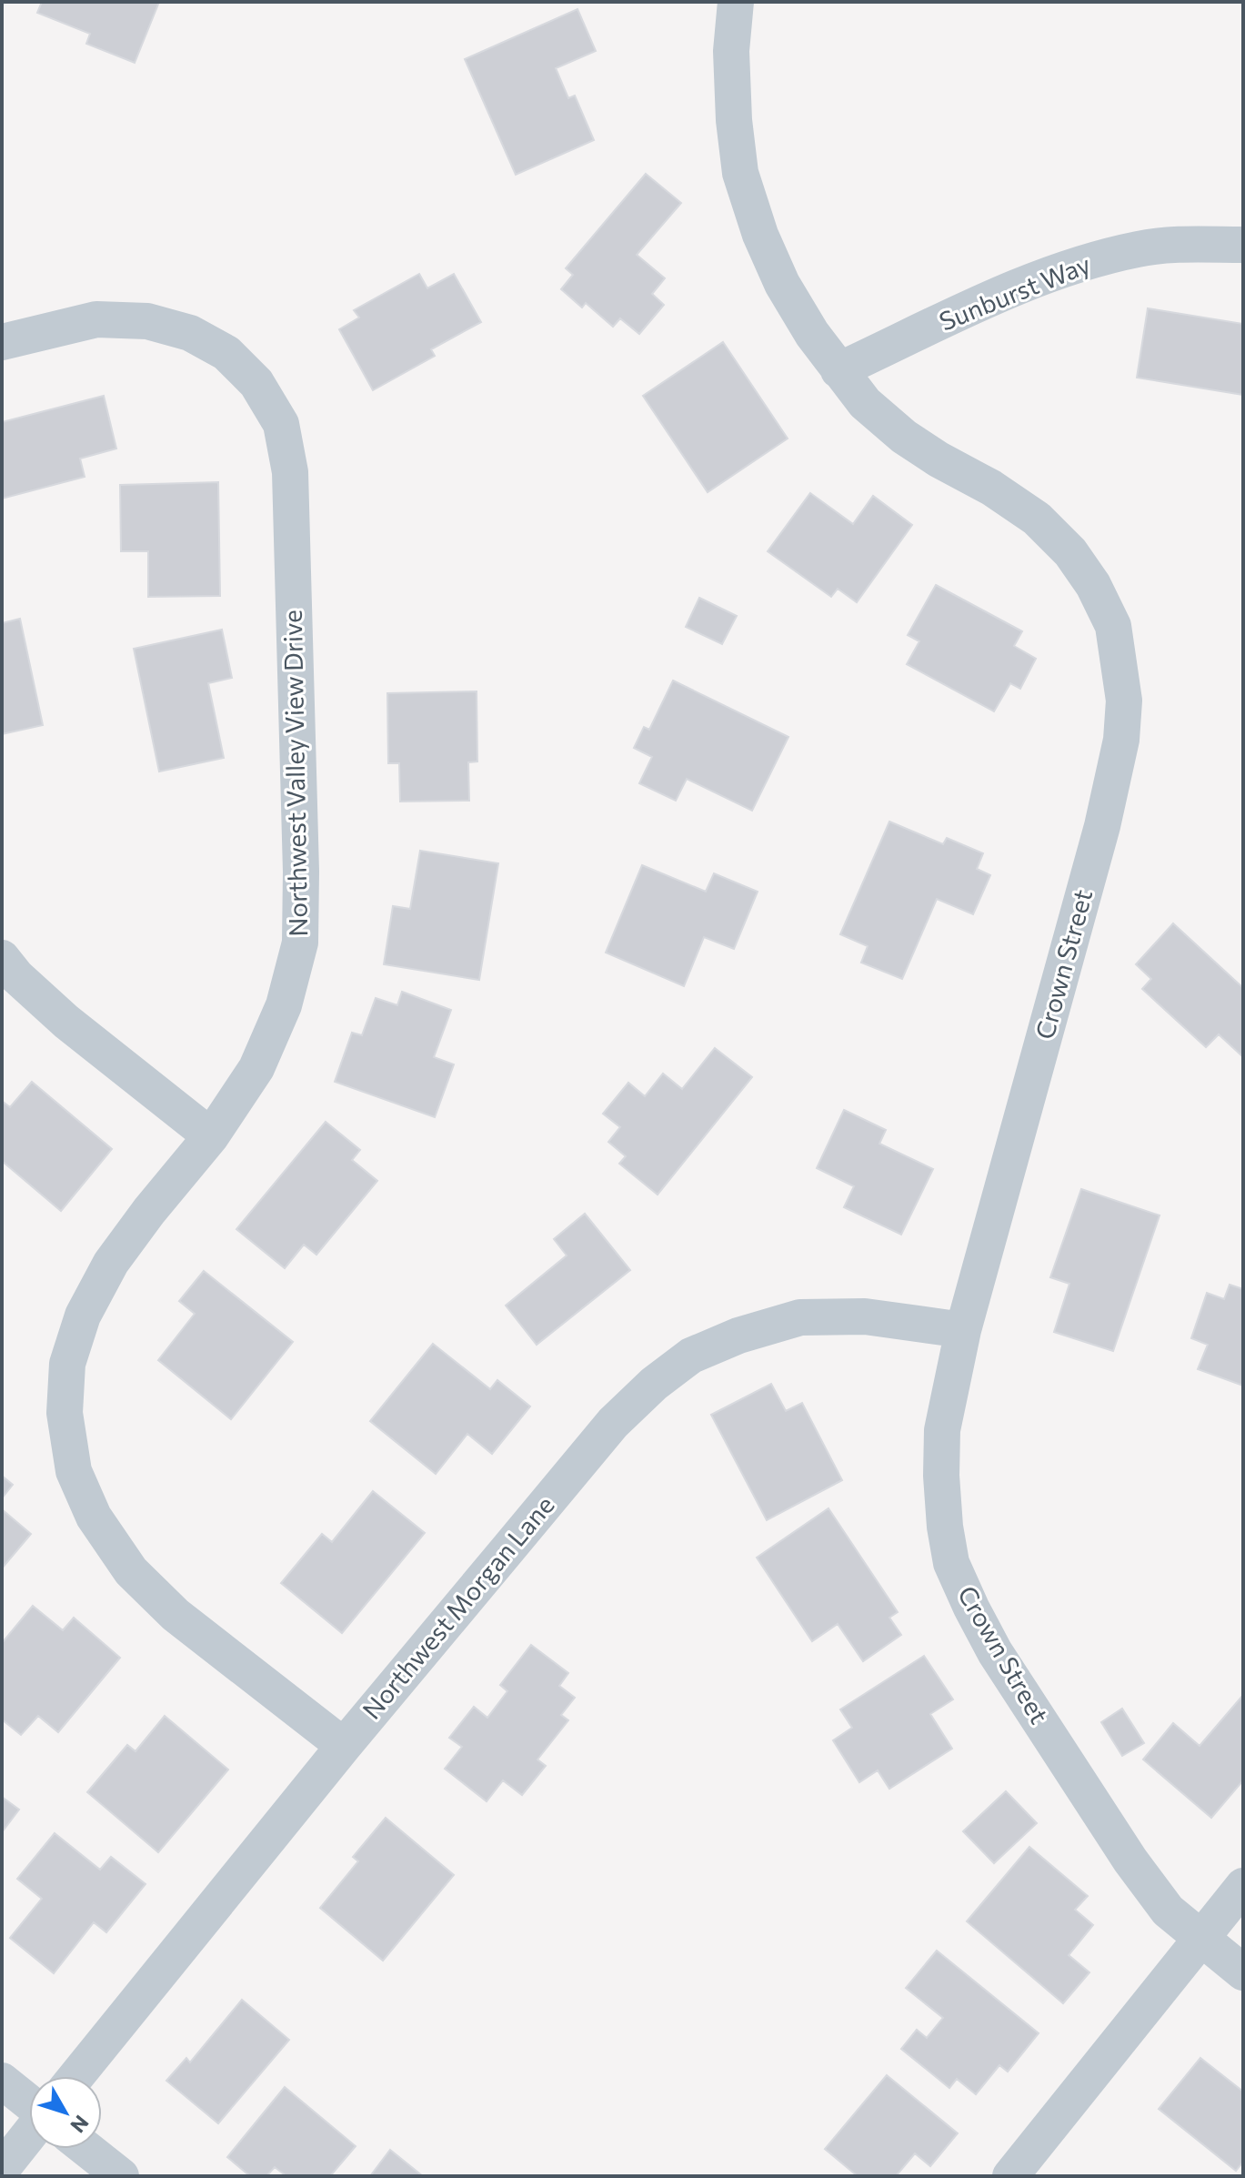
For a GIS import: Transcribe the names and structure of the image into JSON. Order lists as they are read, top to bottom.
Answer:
{
  "streets": {
    "street": [
      "Sunburst Way",
      "Northwest Valley View Drive",
      "Crown Street",
      "Northwest Morgan Lane"
    ]
  },
  "crossings": [
    ["Sunburst Way", "Crown Street"],
    ["Northwest Valley View Drive", "Northwest Morgan Lane"],
    ["Crown Street", "Northwest Morgan Lane"]
  ],
  "north": "bottom right"
}
